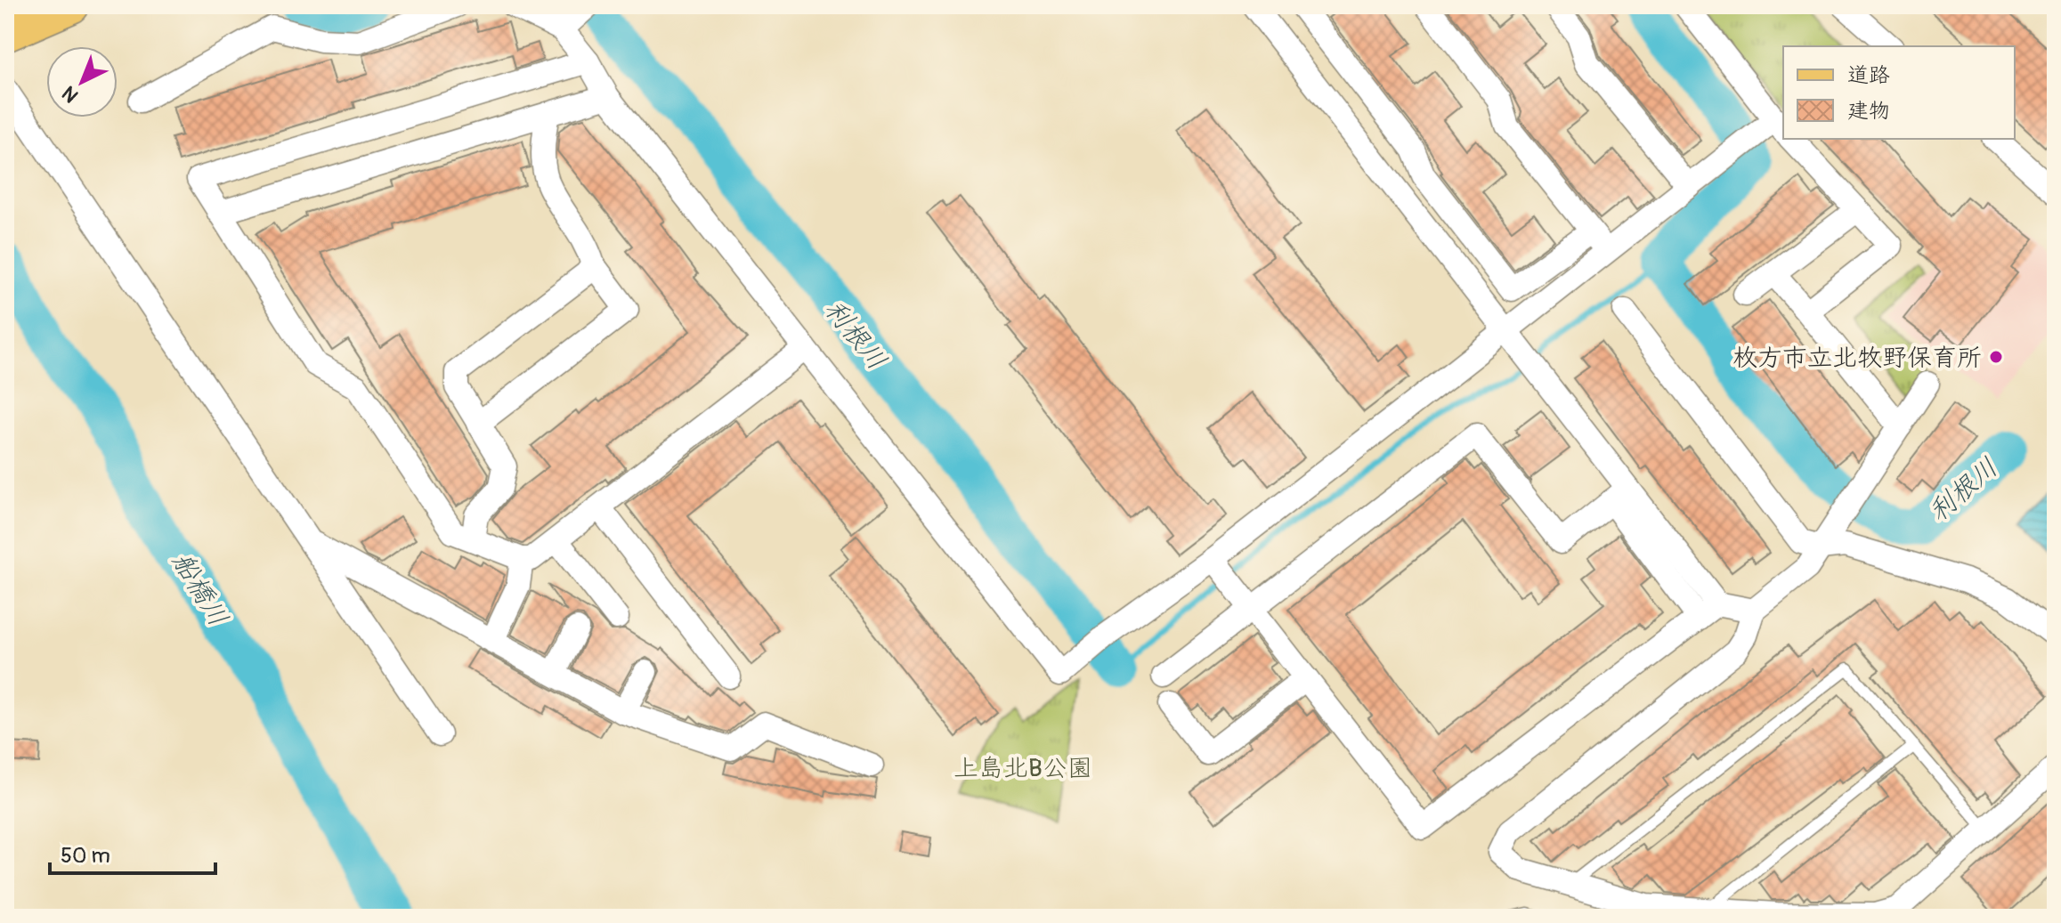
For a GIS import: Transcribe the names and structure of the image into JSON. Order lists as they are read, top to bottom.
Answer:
{
  "water": ["利根川", "船橋川"],
  "parks": ["上島北B公園"],
  "places": ["枚方市立北牧野保育所"],
  "legend": ["道路", "建物"],
  "scale_bar": "50 m",
  "north": "bottom left"
}
